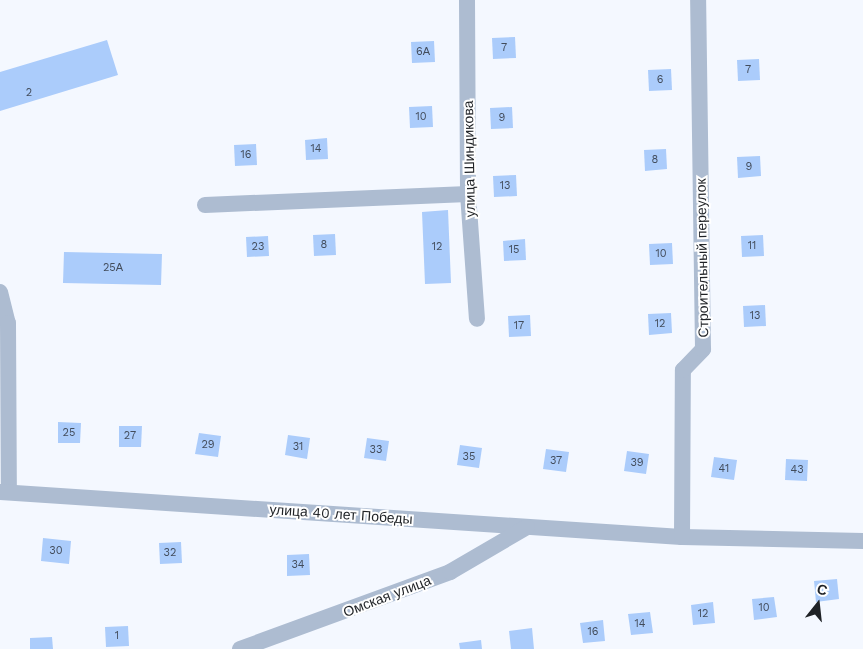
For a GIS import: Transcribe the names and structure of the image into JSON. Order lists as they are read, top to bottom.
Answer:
{
  "streets": {
    "street": [
      "улица Шиндикова",
      "Строительный переулок",
      "улица 40 лет Победы",
      "Омская улица"
    ]
  },
  "crossings": [
    ["Строительный переулок", "улица 40 лет Победы"],
    ["улица 40 лет Победы", "Омская улица"]
  ],
  "house_numbers": [
    "7",
    "6А",
    "7",
    "6",
    "2",
    "10",
    "9",
    "14",
    "16",
    "8",
    "9",
    "13",
    "8",
    "11",
    "23",
    "12",
    "15",
    "10",
    "25А",
    "13",
    "12",
    "17",
    "25",
    "27",
    "29",
    "31",
    "33",
    "35",
    "37",
    "39",
    "41",
    "43",
    "30",
    "32",
    "34",
    "10",
    "12",
    "14",
    "16",
    "1"
  ],
  "north": "top"
}
